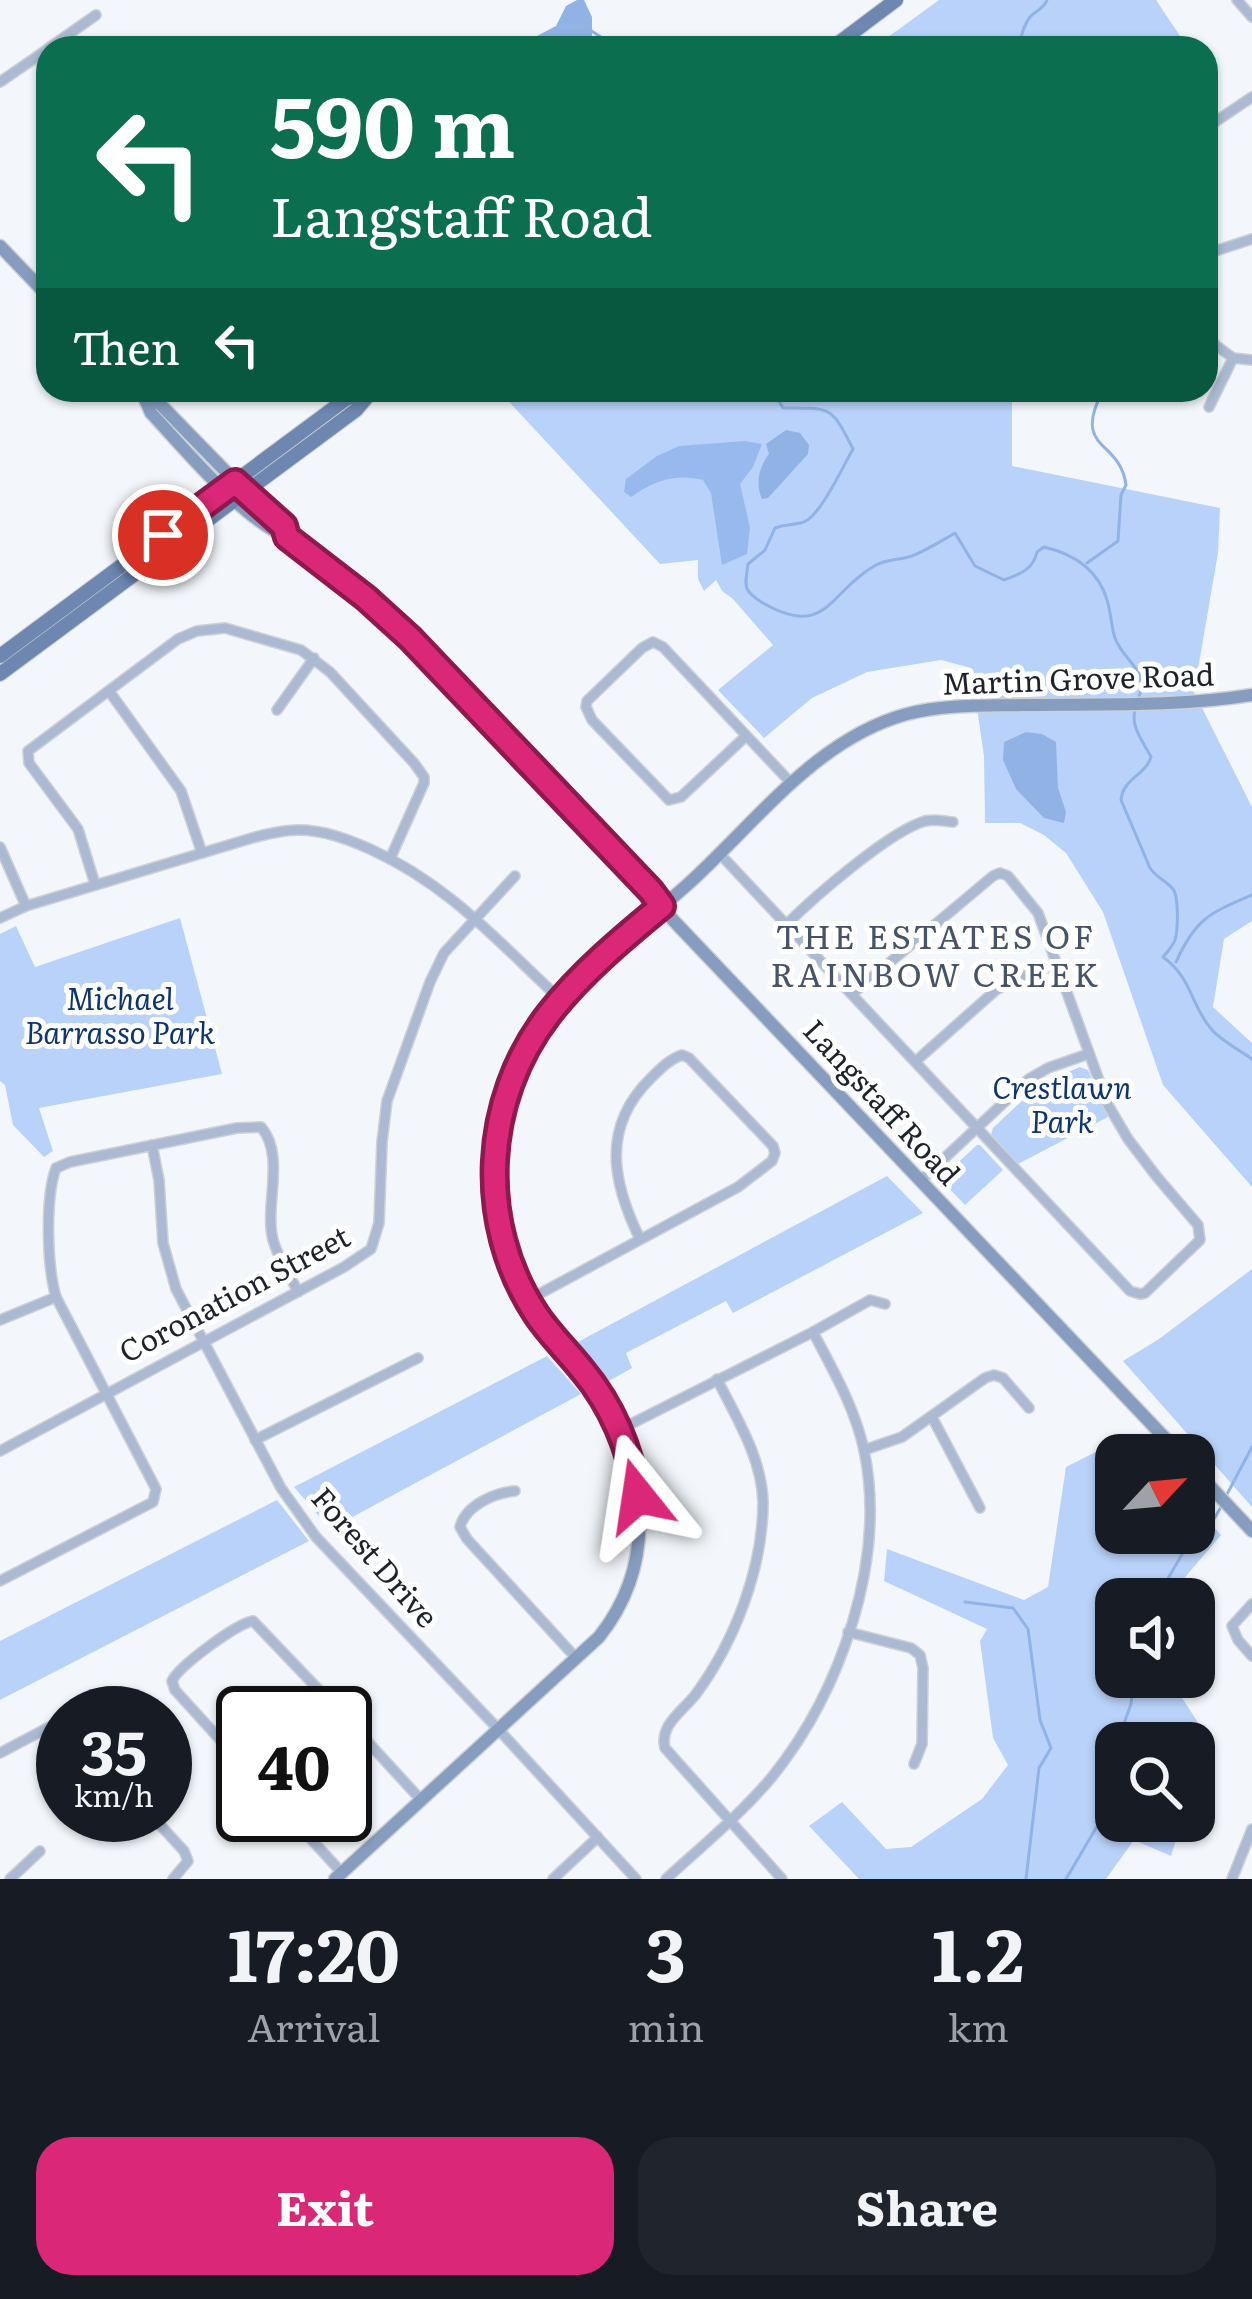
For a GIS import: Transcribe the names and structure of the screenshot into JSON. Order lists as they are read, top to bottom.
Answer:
{
  "streets": {
    "street": [
      "Martin Grove Road",
      "Langstaff Road",
      "Coronation Street",
      "Forest Drive"
    ]
  },
  "crossings": [
    ["Martin Grove Road", "Langstaff Road"],
    ["Martin Grove Road", "Forest Drive"],
    ["Coronation Street", "Forest Drive"]
  ],
  "districts": ["THE ESTATES OF RAINBOW CREEK"],
  "parks": ["Michael Barrasso Park", "Crestlawn Park"],
  "north": "top right",
  "page": {
    "turn": ["590 m", "Langstaff Road"],
    "then": "Then",
    "speed": "35 km/h",
    "limit": "40",
    "eta": [
      "17:20",
      "Arrival",
      "3",
      "min",
      "1.2",
      "km"
    ],
    "buttons": ["Exit", "Share"]
  }
}
